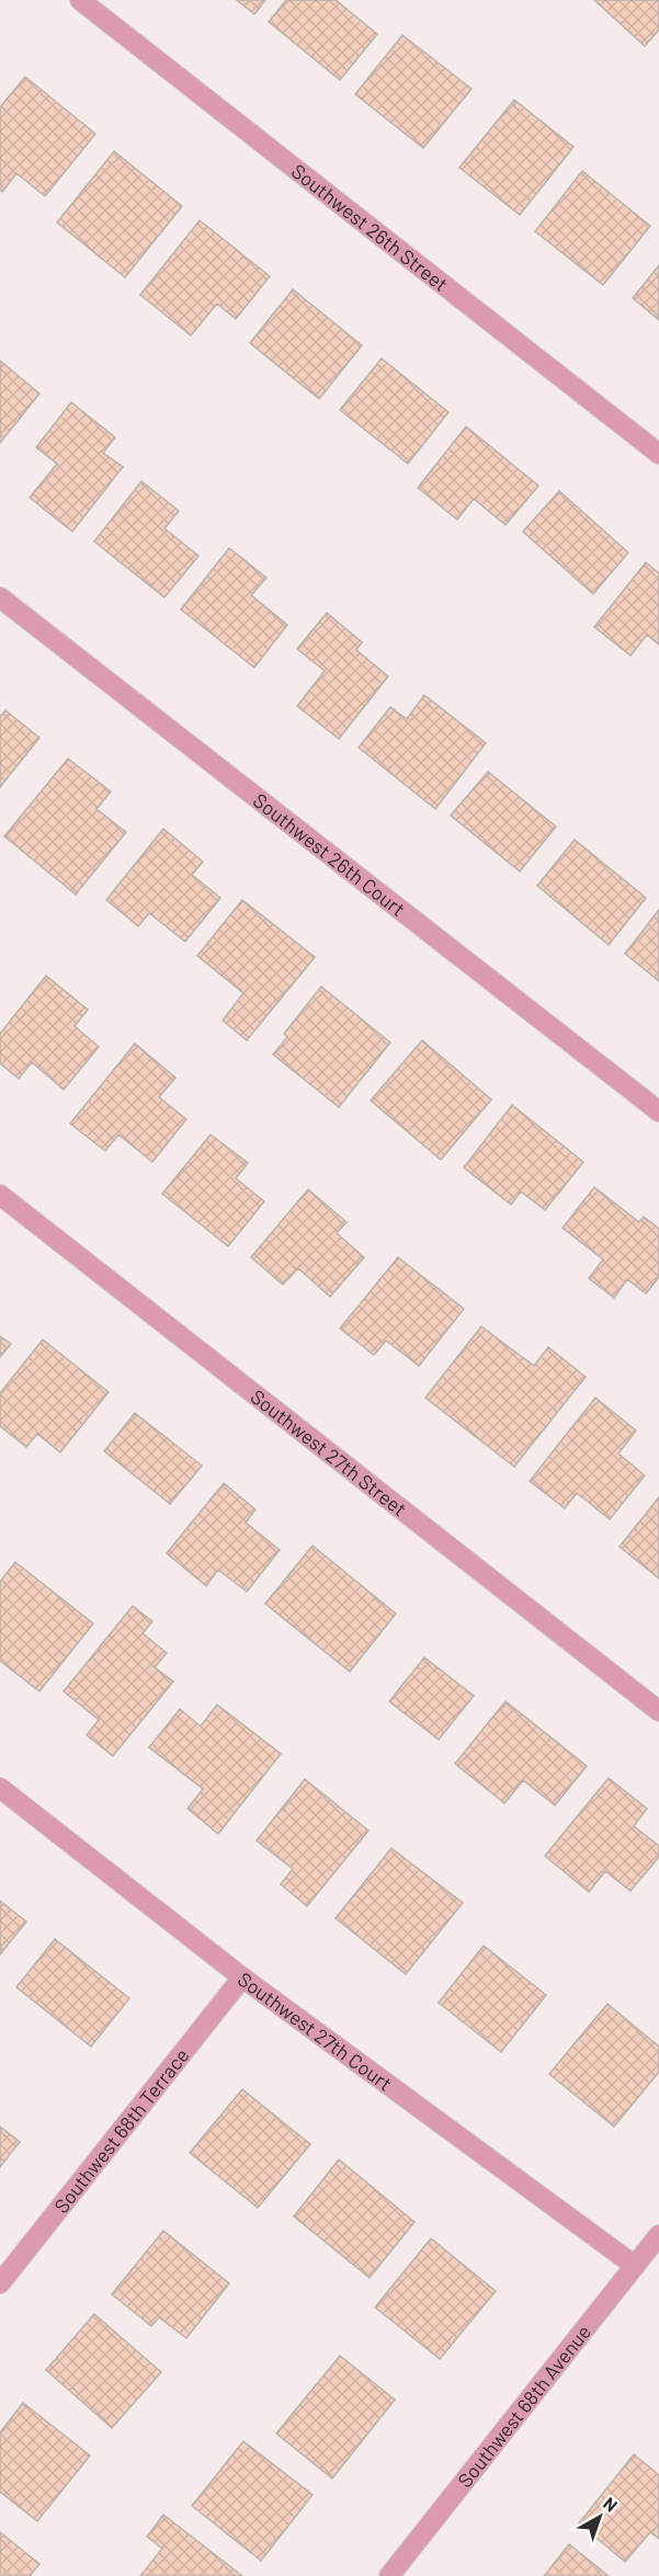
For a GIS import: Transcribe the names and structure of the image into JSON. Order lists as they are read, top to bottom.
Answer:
{
  "streets": {
    "street": [
      "Southwest 26th Street",
      "Southwest 26th Court",
      "Southwest 27th Street",
      "Southwest 27th Court",
      "Southwest 68th Terrace",
      "Southwest 68th Avenue"
    ]
  },
  "crossings": [
    ["Southwest 27th Court", "Southwest 68th Terrace"],
    ["Southwest 27th Court", "Southwest 68th Avenue"]
  ],
  "north": "top right"
}
